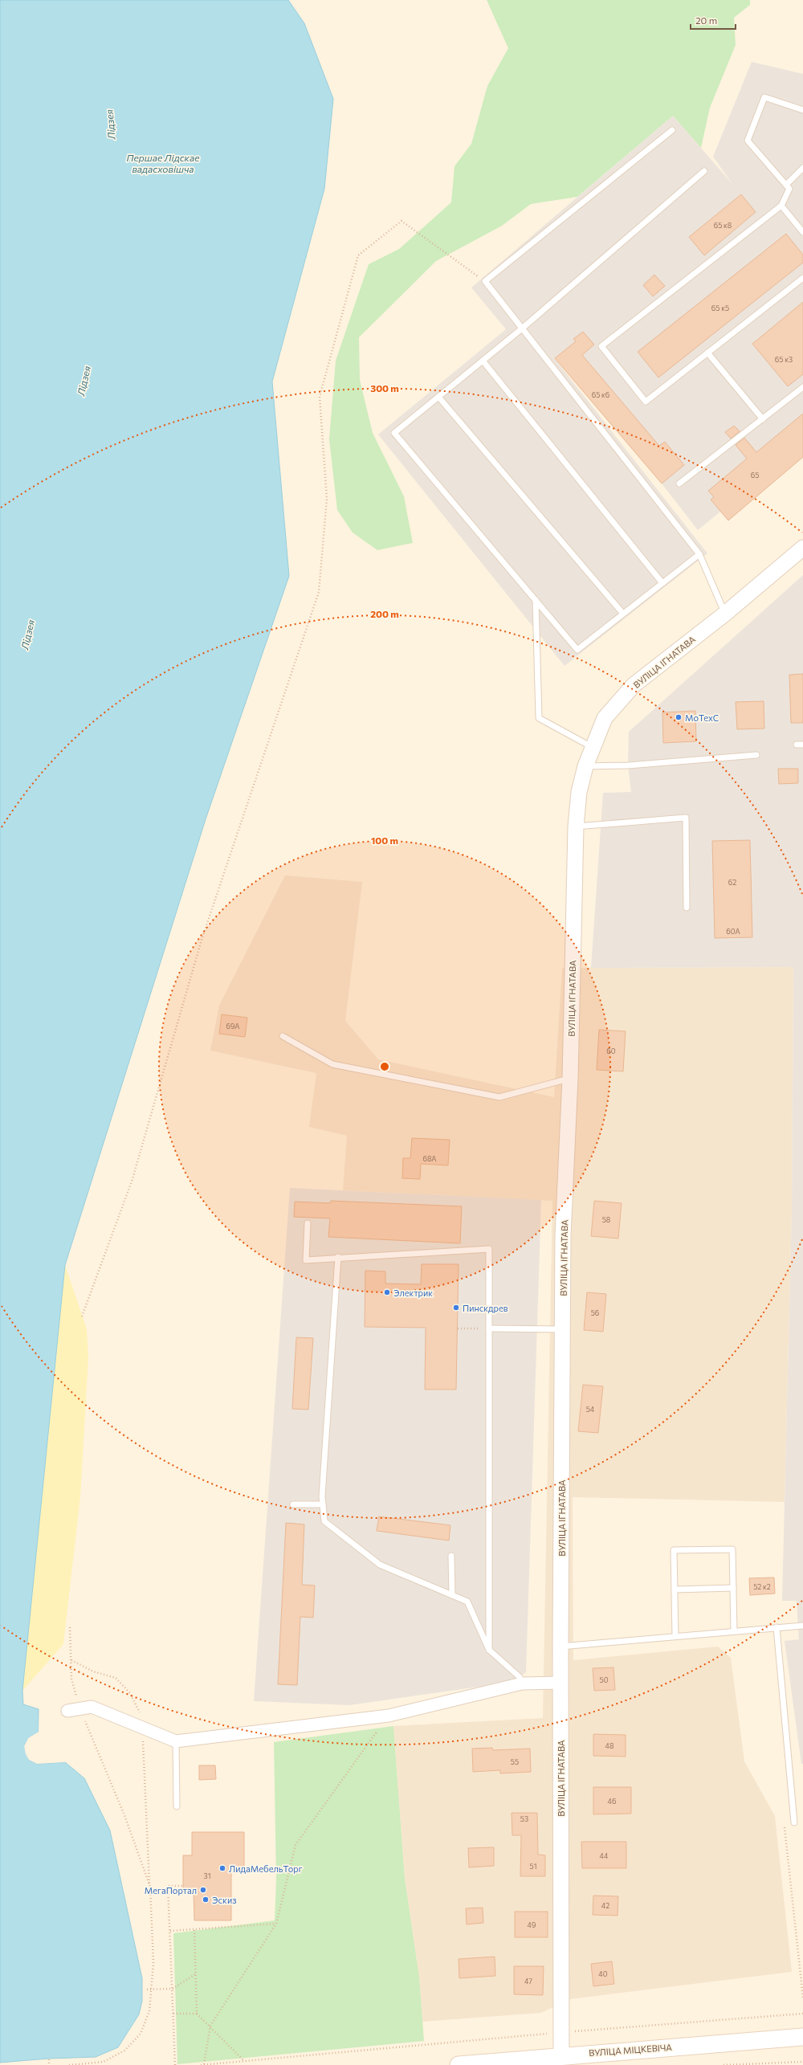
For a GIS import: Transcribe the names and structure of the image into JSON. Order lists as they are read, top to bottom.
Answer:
{
  "streets": {
    "main road": ["ВУЛІЦА МІЦКЕВІЧА"],
    "street": ["ВУЛІЦА ІГНАТАВА"]
  },
  "crossings": [
    ["ВУЛІЦА ІГНАТАВА", "ВУЛІЦА МІЦКЕВІЧА"]
  ],
  "water": ["Лідзея", "Першае Лідскае вадасховішча"],
  "places": [
    "MoTexC",
    "Электрик",
    "Пинскдрев",
    "ЛидаМебельТорг",
    "МегаПортал",
    "Эскиз"
  ],
  "house_numbers": [
    "65 к8",
    "65 к5",
    "65 к3",
    "65 к6",
    "65",
    "62",
    "60А",
    "69А",
    "60",
    "68А",
    "58",
    "56",
    "54",
    "52 к2",
    "50",
    "48",
    "55",
    "46",
    "53",
    "44",
    "51",
    "31",
    "42",
    "49",
    "40",
    "47"
  ],
  "scale_bar": "20 m",
  "rings": ["300 m", "200 m", "100 m"]
}
